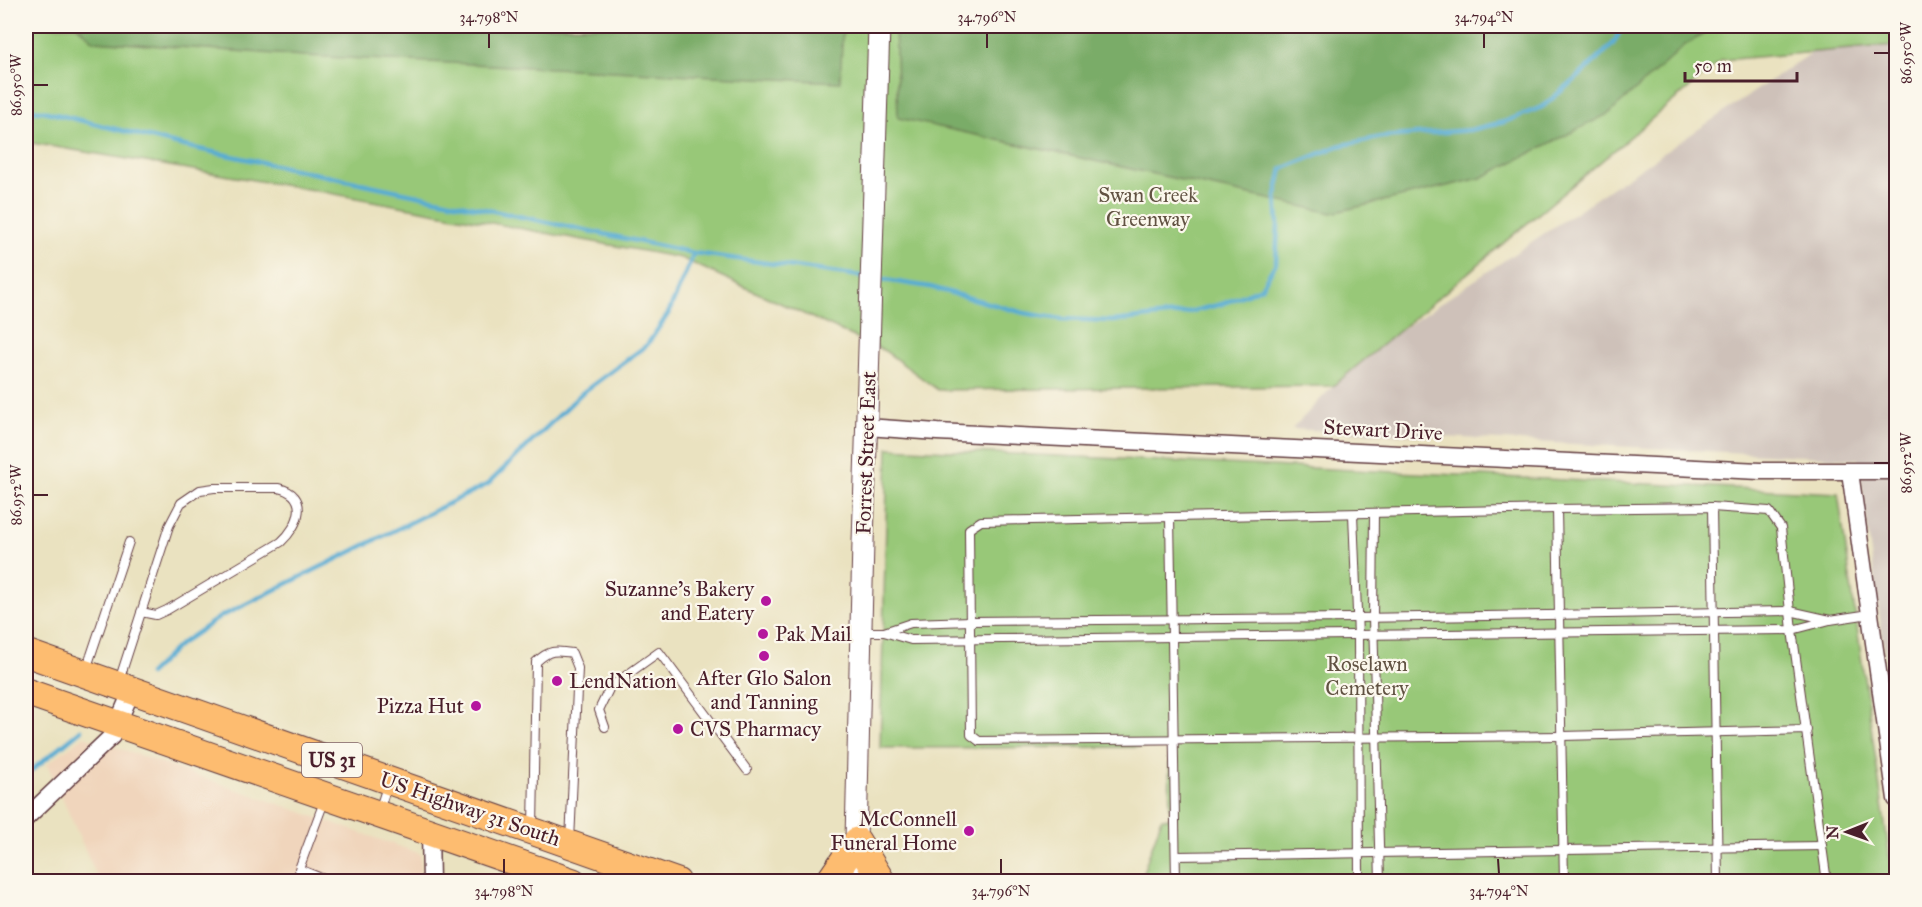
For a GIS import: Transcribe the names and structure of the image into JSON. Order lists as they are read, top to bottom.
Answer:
{
  "streets": {
    "main road": ["US 31", "US Highway 31 South"],
    "street": ["Stewart Drive", "Forrest Street East"]
  },
  "crossings": [
    ["Stewart Drive", "Forrest Street East"]
  ],
  "parks": ["Swan Creek Greenway", "Roselawn Cemetery"],
  "places": [
    "Suzanne's Bakery and Eatery",
    "Pak Mail",
    "After Glo Salon and Tanning",
    "LendNation",
    "Pizza Hut",
    "CVS Pharmacy",
    "McConnell Funeral Home"
  ],
  "scale_bar": "50 m",
  "north": "left",
  "coordinates": [
    "34.798°N",
    "34.796°N",
    "34.794°N",
    "86.950°W",
    "86.952°W"
  ]
}
